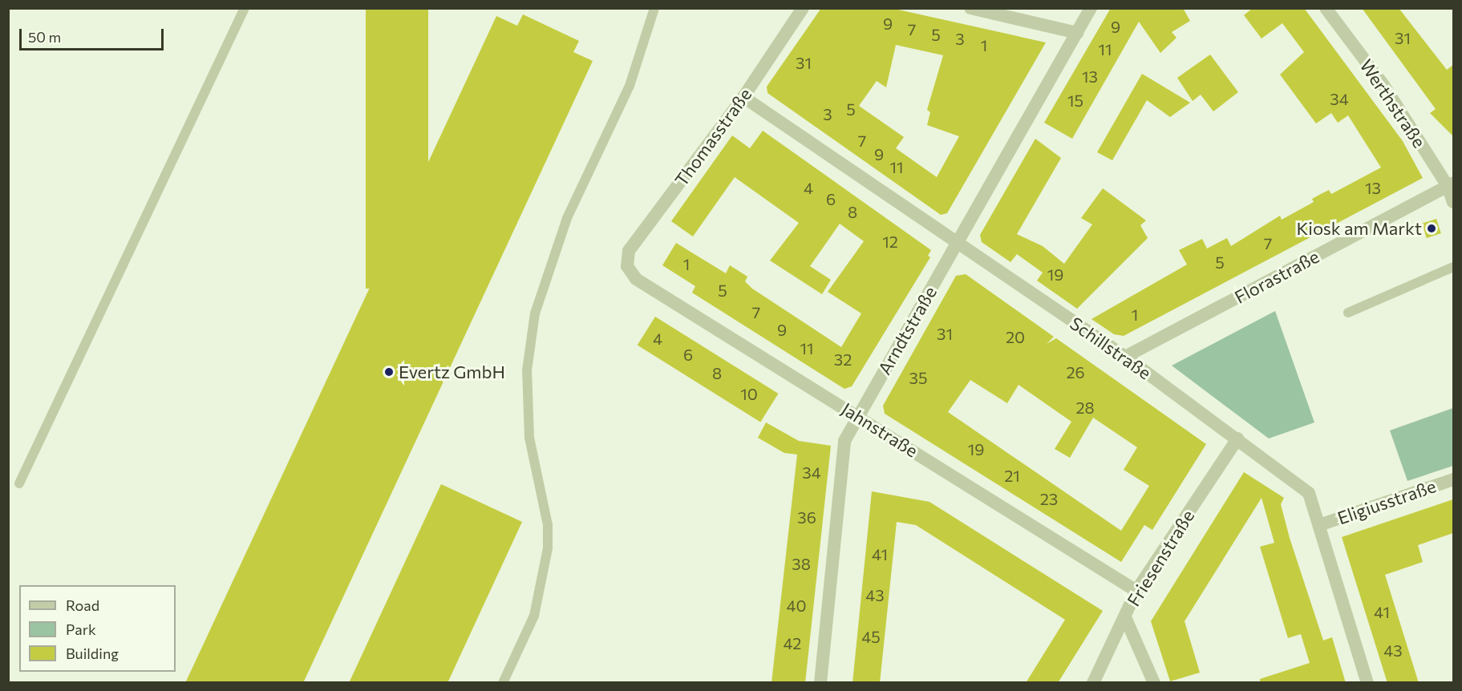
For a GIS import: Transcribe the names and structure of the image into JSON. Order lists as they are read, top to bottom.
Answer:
{
  "streets": {
    "street": [
      "Werthstraße",
      "Thomasstraße",
      "Florastraße",
      "Arndtstraße",
      "Schillstraße",
      "Jahnstraße",
      "Eligiusstraße",
      "Friesenstraße"
    ]
  },
  "crossings": [
    ["Werthstraße", "Florastraße"],
    ["Thomasstraße", "Schillstraße"],
    ["Thomasstraße", "Jahnstraße"],
    ["Florastraße", "Schillstraße"],
    ["Arndtstraße", "Schillstraße"],
    ["Arndtstraße", "Jahnstraße"],
    ["Schillstraße", "Eligiusstraße"],
    ["Schillstraße", "Friesenstraße"],
    ["Jahnstraße", "Friesenstraße"]
  ],
  "places": ["Kiosk am Markt", "Evertz GmbH"],
  "house_numbers": [
    "9",
    "9",
    "7",
    "5",
    "31",
    "3",
    "1",
    "11",
    "31",
    "13",
    "34",
    "15",
    "5",
    "3",
    "7",
    "9",
    "11",
    "4",
    "13",
    "6",
    "8",
    "12",
    "7",
    "5",
    "1",
    "19",
    "5",
    "7",
    "1",
    "9",
    "31",
    "20",
    "4",
    "11",
    "6",
    "32",
    "26",
    "8",
    "35",
    "10",
    "28",
    "19",
    "34",
    "21",
    "23",
    "36",
    "41",
    "38",
    "43",
    "40",
    "41",
    "45",
    "42",
    "43"
  ],
  "legend": ["Road", "Park", "Building"],
  "scale_bar": "50 m"
}
